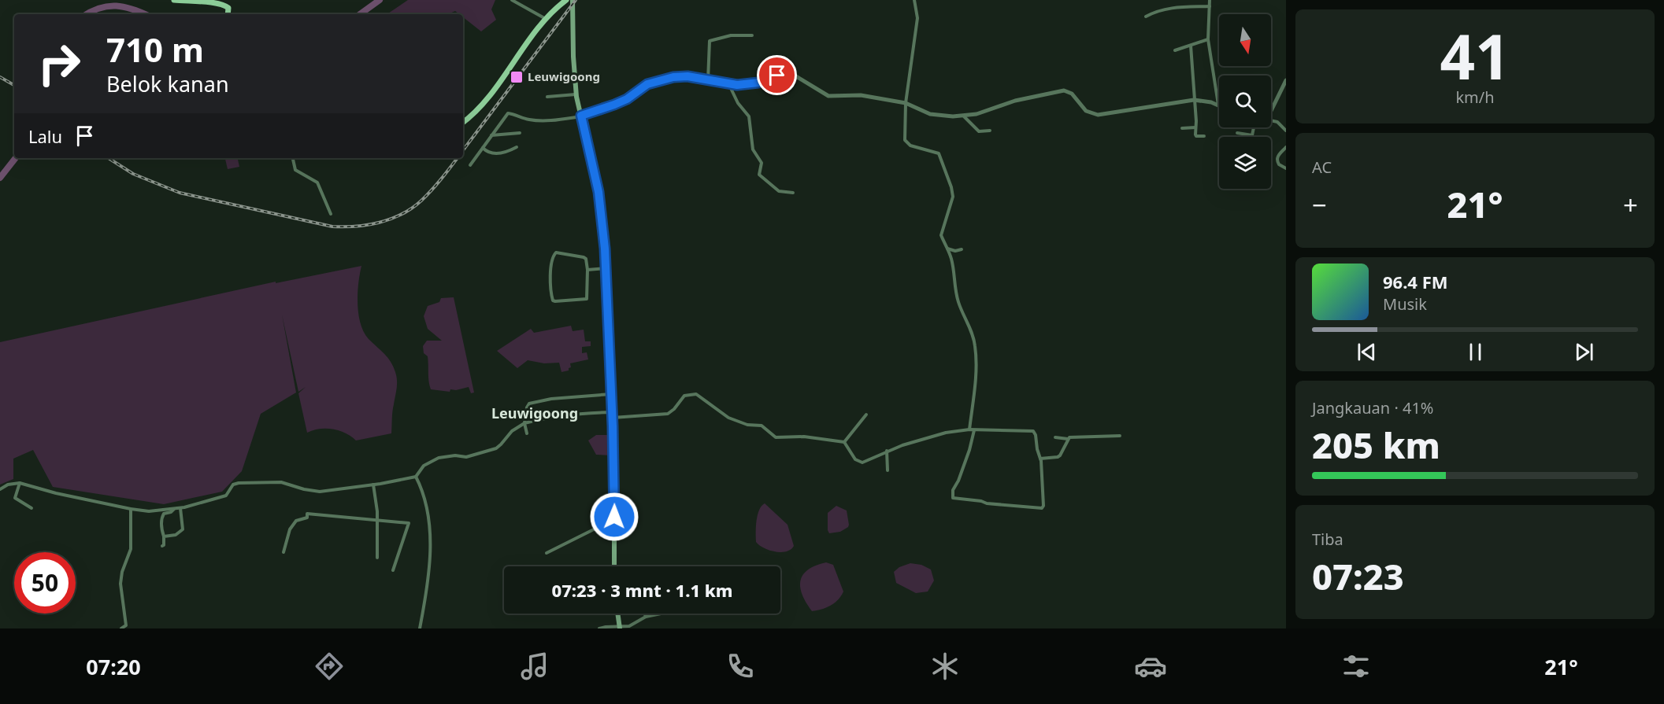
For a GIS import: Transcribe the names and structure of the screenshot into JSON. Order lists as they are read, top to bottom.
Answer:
{
  "districts": ["Leuwigoong"],
  "places": {
    "transit": ["Leuwigoong"]
  },
  "north": "bottom",
  "page": {
    "tile": [
      ["41", "km/h"],
      "AC",
      ["Jangkauan · 41%", "205 km"],
      ["Tiba", "07:23"]
    ],
    "turn": ["710 m", "Belok kanan"],
    "then": "Lalu",
    "heat": ["−", "21°", "+"],
    "song": ["96.4 FM", "Musik"],
    "limit": "50",
    "trip": "07:23 · 3 mnt · 1.1 km",
    "tabs": ["07:20", "21°"]
  }
}
